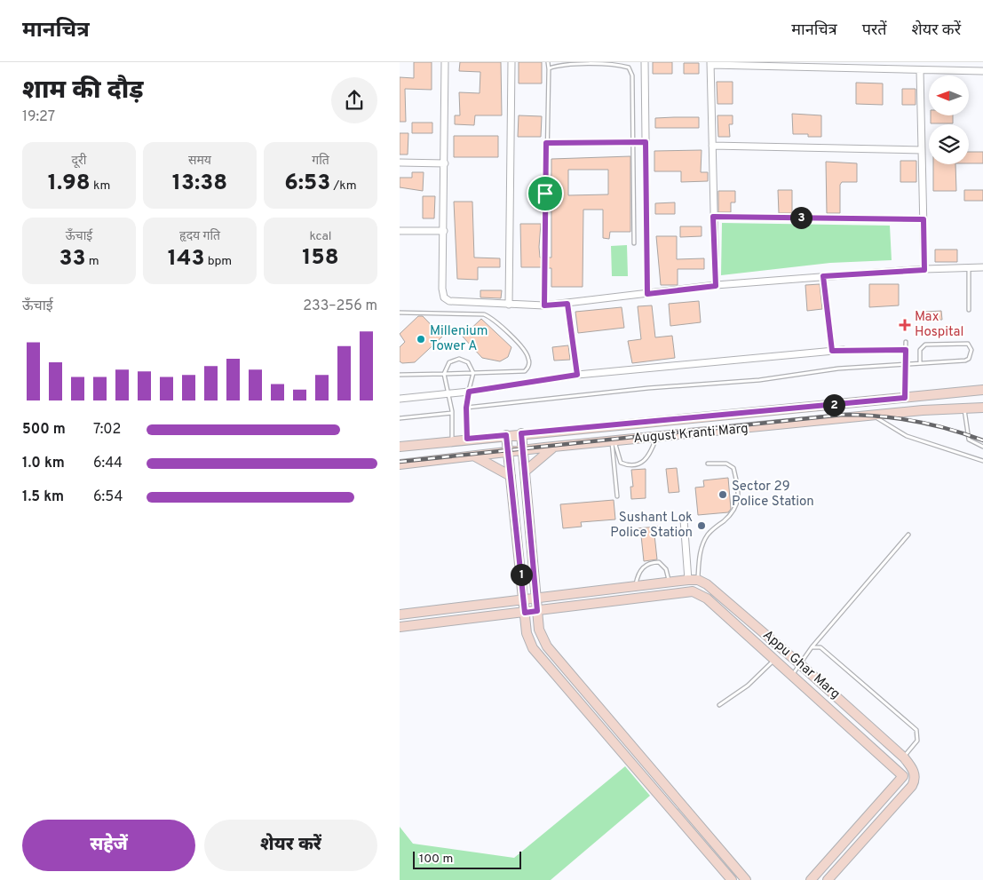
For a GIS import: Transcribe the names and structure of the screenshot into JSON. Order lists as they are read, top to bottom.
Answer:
{
  "streets": {
    "street": ["August Kranti Marg", "Appu Ghar Marg"]
  },
  "places": {
    "health": ["Max Hospital"],
    "other": ["Millenium Tower A", "Sector 29 Police Station", "Sushant Lok Police Station"]
  },
  "scale_bar": "100 m",
  "north": "left",
  "page": {
    "header": "मानचित्र",
    "nav": ["मानचित्र", "परतें", "शेयर करें"],
    "heading": ["शाम की दौड़", "19:27"],
    "stats": [
      ["दूरी", "1.98 km"],
      ["समय", "13:38"],
      ["गति", "6:53 /km"],
      ["ऊँचाई", "33 m"],
      ["हृदय गति", "143 bpm"],
      ["kcal", "158"]
    ],
    "pins": ["3", "2", "1"],
    "chart": ["ऊँचाई", "233–256 m"],
    "list": [
      {
        "name": "500 m",
        "note": "7:02"
      },
      {
        "name": "1.0 km",
        "note": "6:44"
      },
      {
        "name": "1.5 km",
        "note": "6:54"
      }
    ],
    "buttons": ["सहेजें", "शेयर करें"],
    "scale": "100 m"
  }
}
